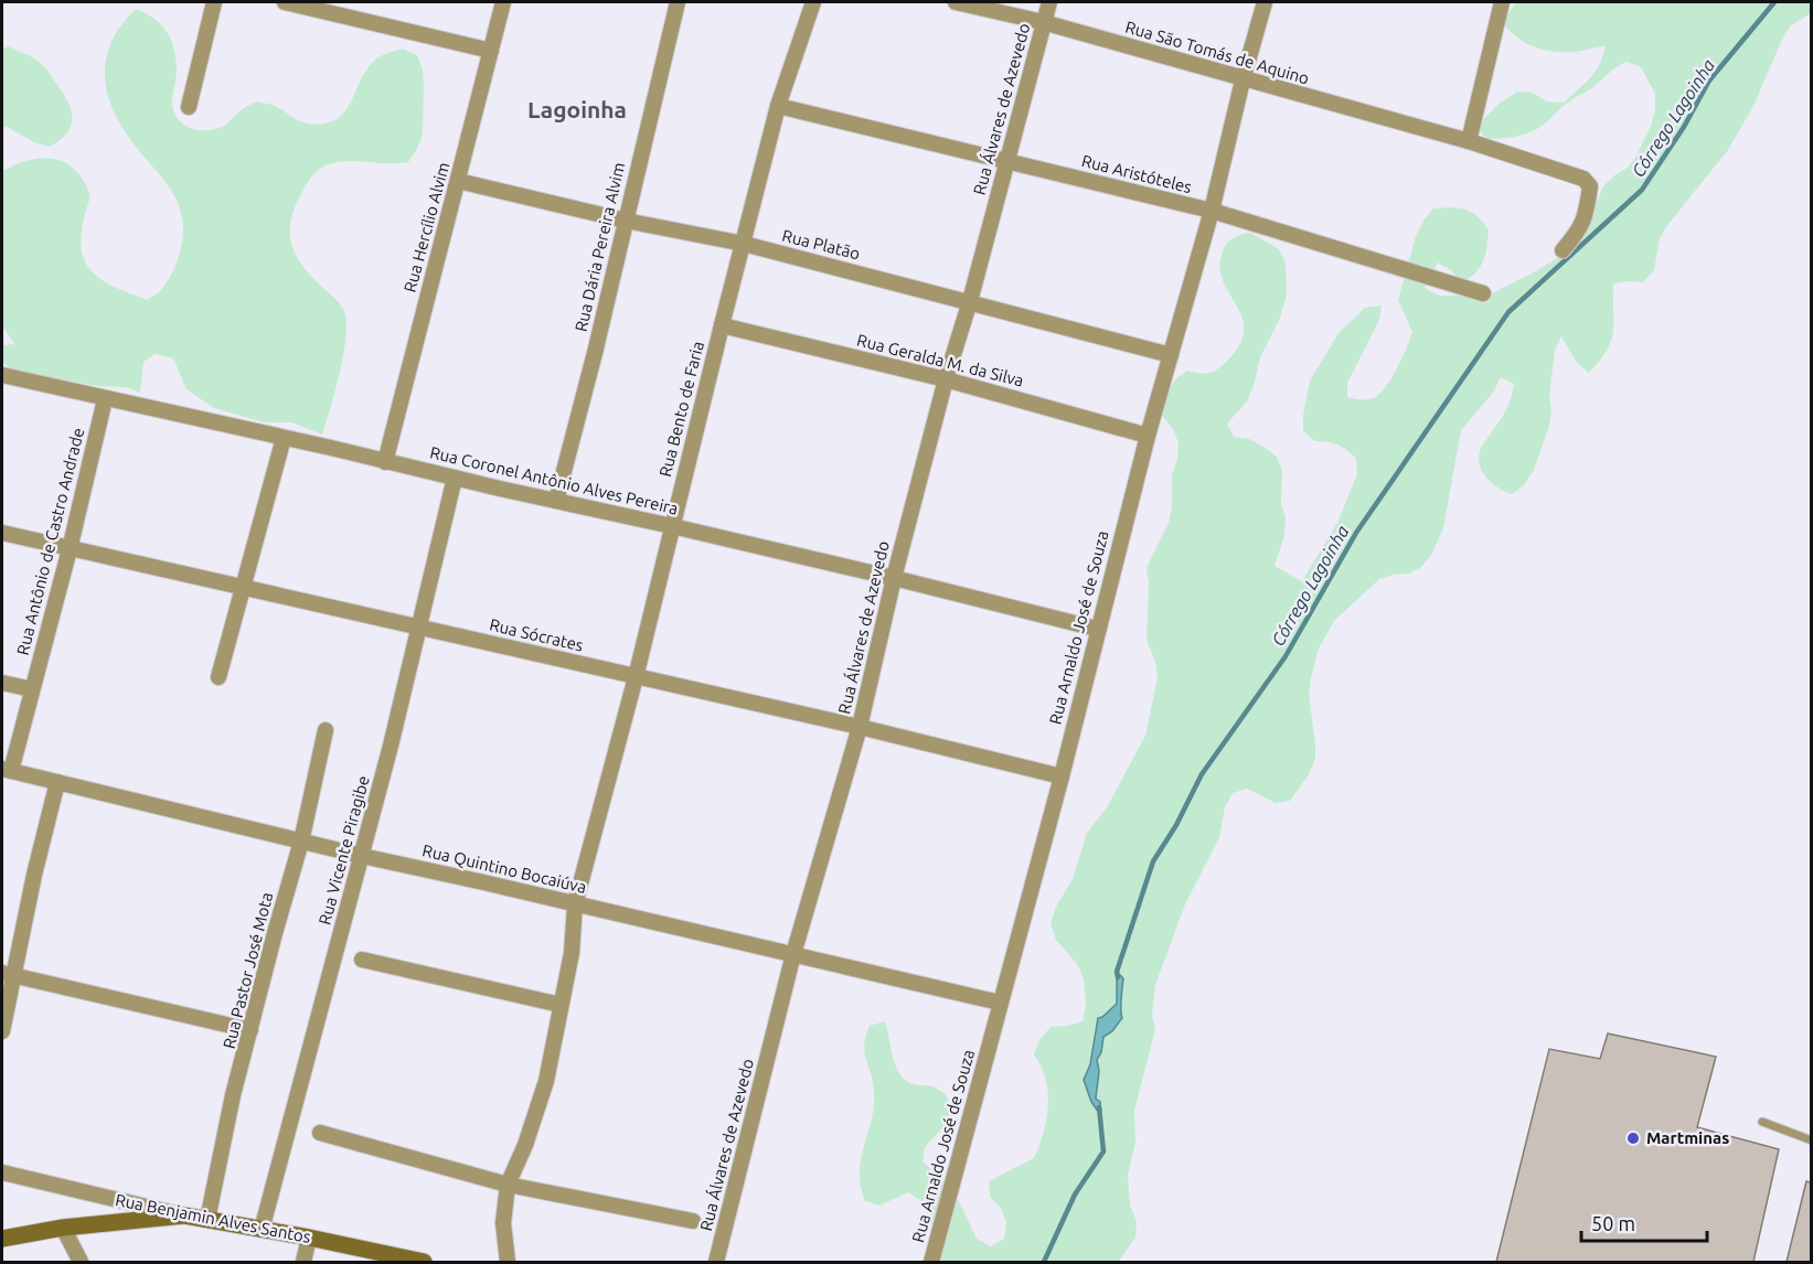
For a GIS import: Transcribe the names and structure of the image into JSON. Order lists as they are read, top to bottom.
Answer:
{
  "streets": {
    "main road": ["Rua Benjamin Alves Santos"],
    "street": [
      "Rua São Tomás de Aquino",
      "Rua Álvares de Azevedo",
      "Rua Aristóteles",
      "Rua Hercílio Alvim",
      "Rua Platão",
      "Rua Dária Pereira Alvim",
      "Rua Geralda M. da Silva",
      "Rua Bento de Faria",
      "Rua Coronel Antônio Alves Pereira",
      "Rua Antônio de Castro Andrade",
      "Rua Arnaldo José de Souza",
      "Rua Sócrates",
      "Rua Vicente Piragibe",
      "Rua Quintino Bocaiúva",
      "Rua Pastor José Mota"
    ]
  },
  "crossings": [
    ["Rua São Tomás de Aquino", "Rua Álvares de Azevedo"],
    ["Rua São Tomás de Aquino", "Rua Arnaldo José de Souza"],
    ["Rua Álvares de Azevedo", "Rua Aristóteles"],
    ["Rua Álvares de Azevedo", "Rua Platão"],
    ["Rua Álvares de Azevedo", "Rua Geralda M. da Silva"],
    ["Rua Álvares de Azevedo", "Rua Coronel Antônio Alves Pereira"],
    ["Rua Álvares de Azevedo", "Rua Sócrates"],
    ["Rua Álvares de Azevedo", "Rua Quintino Bocaiúva"],
    ["Rua Aristóteles", "Rua Bento de Faria"],
    ["Rua Aristóteles", "Rua Arnaldo José de Souza"],
    ["Rua Hercílio Alvim", "Rua Platão"],
    ["Rua Hercílio Alvim", "Rua Coronel Antônio Alves Pereira"],
    ["Rua Platão", "Rua Dária Pereira Alvim"],
    ["Rua Platão", "Rua Bento de Faria"],
    ["Rua Platão", "Rua Arnaldo José de Souza"],
    ["Rua Dária Pereira Alvim", "Rua Coronel Antônio Alves Pereira"],
    ["Rua Geralda M. da Silva", "Rua Bento de Faria"],
    ["Rua Geralda M. da Silva", "Rua Arnaldo José de Souza"],
    ["Rua Bento de Faria", "Rua Coronel Antônio Alves Pereira"],
    ["Rua Bento de Faria", "Rua Sócrates"],
    ["Rua Bento de Faria", "Rua Quintino Bocaiúva"],
    ["Rua Coronel Antônio Alves Pereira", "Rua Antônio de Castro Andrade"],
    ["Rua Coronel Antônio Alves Pereira", "Rua Arnaldo José de Souza"],
    ["Rua Coronel Antônio Alves Pereira", "Rua Vicente Piragibe"],
    ["Rua Antônio de Castro Andrade", "Rua Sócrates"],
    ["Rua Antônio de Castro Andrade", "Rua Quintino Bocaiúva"],
    ["Rua Arnaldo José de Souza", "Rua Sócrates"],
    ["Rua Arnaldo José de Souza", "Rua Quintino Bocaiúva"],
    ["Rua Sócrates", "Rua Vicente Piragibe"],
    ["Rua Vicente Piragibe", "Rua Quintino Bocaiúva"],
    ["Rua Vicente Piragibe", "Rua Benjamin Alves Santos"],
    ["Rua Quintino Bocaiúva", "Rua Pastor José Mota"],
    ["Rua Pastor José Mota", "Rua Benjamin Alves Santos"]
  ],
  "districts": ["Lagoinha"],
  "water": ["Córrego Lagoinha"],
  "places": ["Martminas"],
  "scale_bar": "50 m"
}
